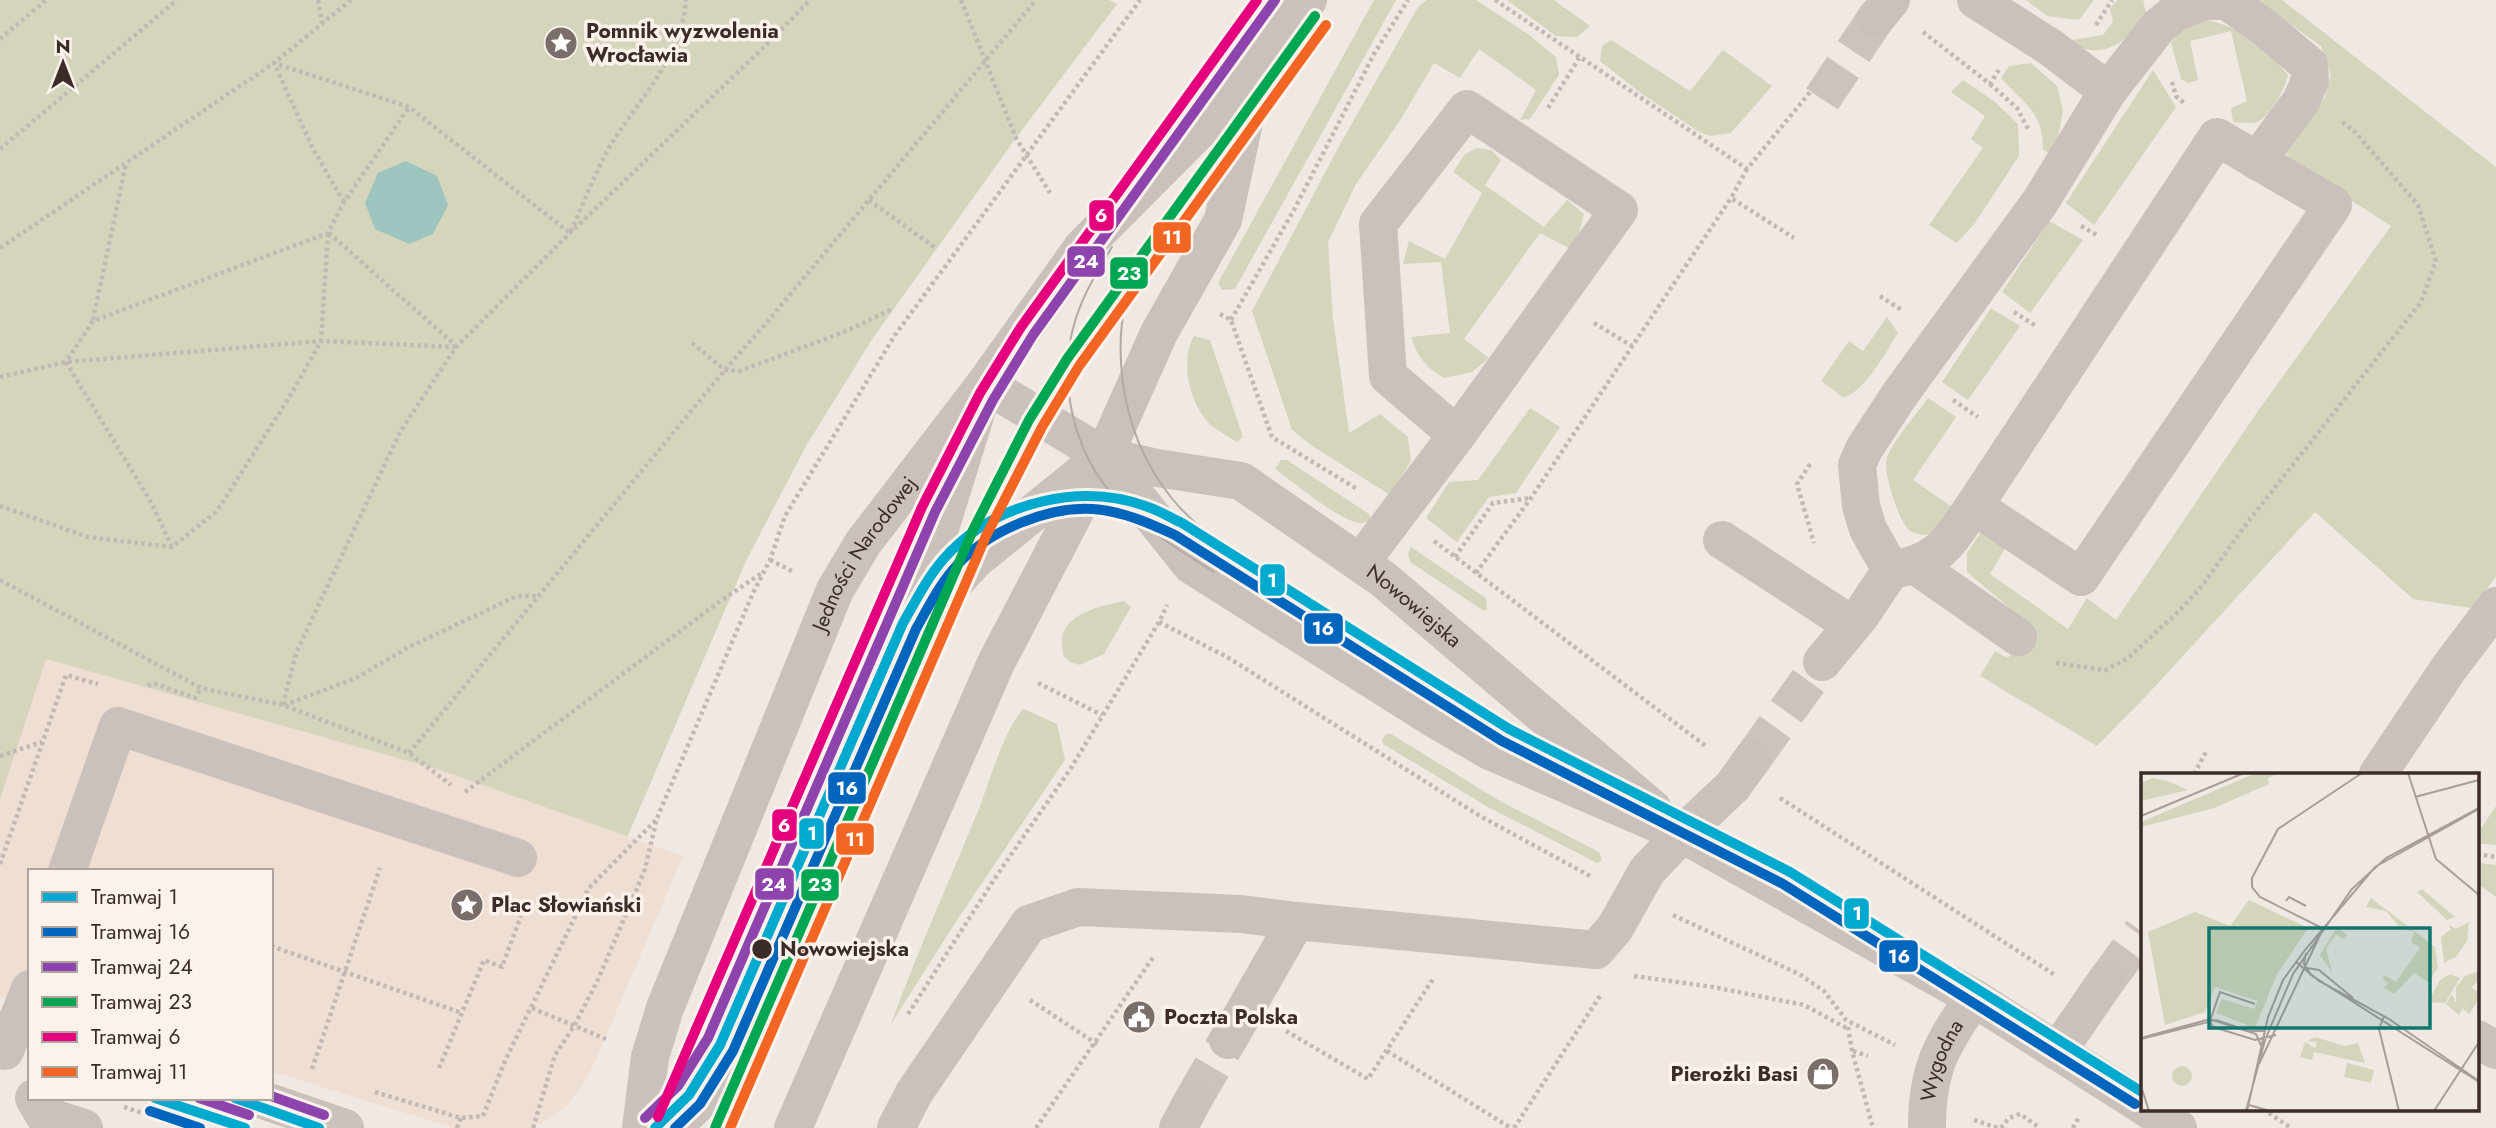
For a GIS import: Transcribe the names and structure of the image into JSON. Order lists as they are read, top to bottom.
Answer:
{
  "streets": {
    "street": ["Jedności Narodowej", "Nowowiejska", "Wygodna"]
  },
  "crossings": [
    ["Jedności Narodowej", "Nowowiejska"],
    ["Nowowiejska", "Wygodna"]
  ],
  "places": {
    "place": ["Pomnik wyzwolenia Wrocławia", "Plac Słowiański"],
    "other": ["Nowowiejska"],
    "public building": ["Poczta Polska"],
    "shop": ["Pierożki Basi"]
  },
  "lines": [
    "tram line 24",
    "tram line 6",
    "tram line 23",
    "tram line 11",
    "tram line 1",
    "tram line 16"
  ],
  "legend": [
    "Tramwaj 1",
    "Tramwaj 16",
    "Tramwaj 24",
    "Tramwaj 23",
    "Tramwaj 6",
    "Tramwaj 11"
  ],
  "north": "top"
}
